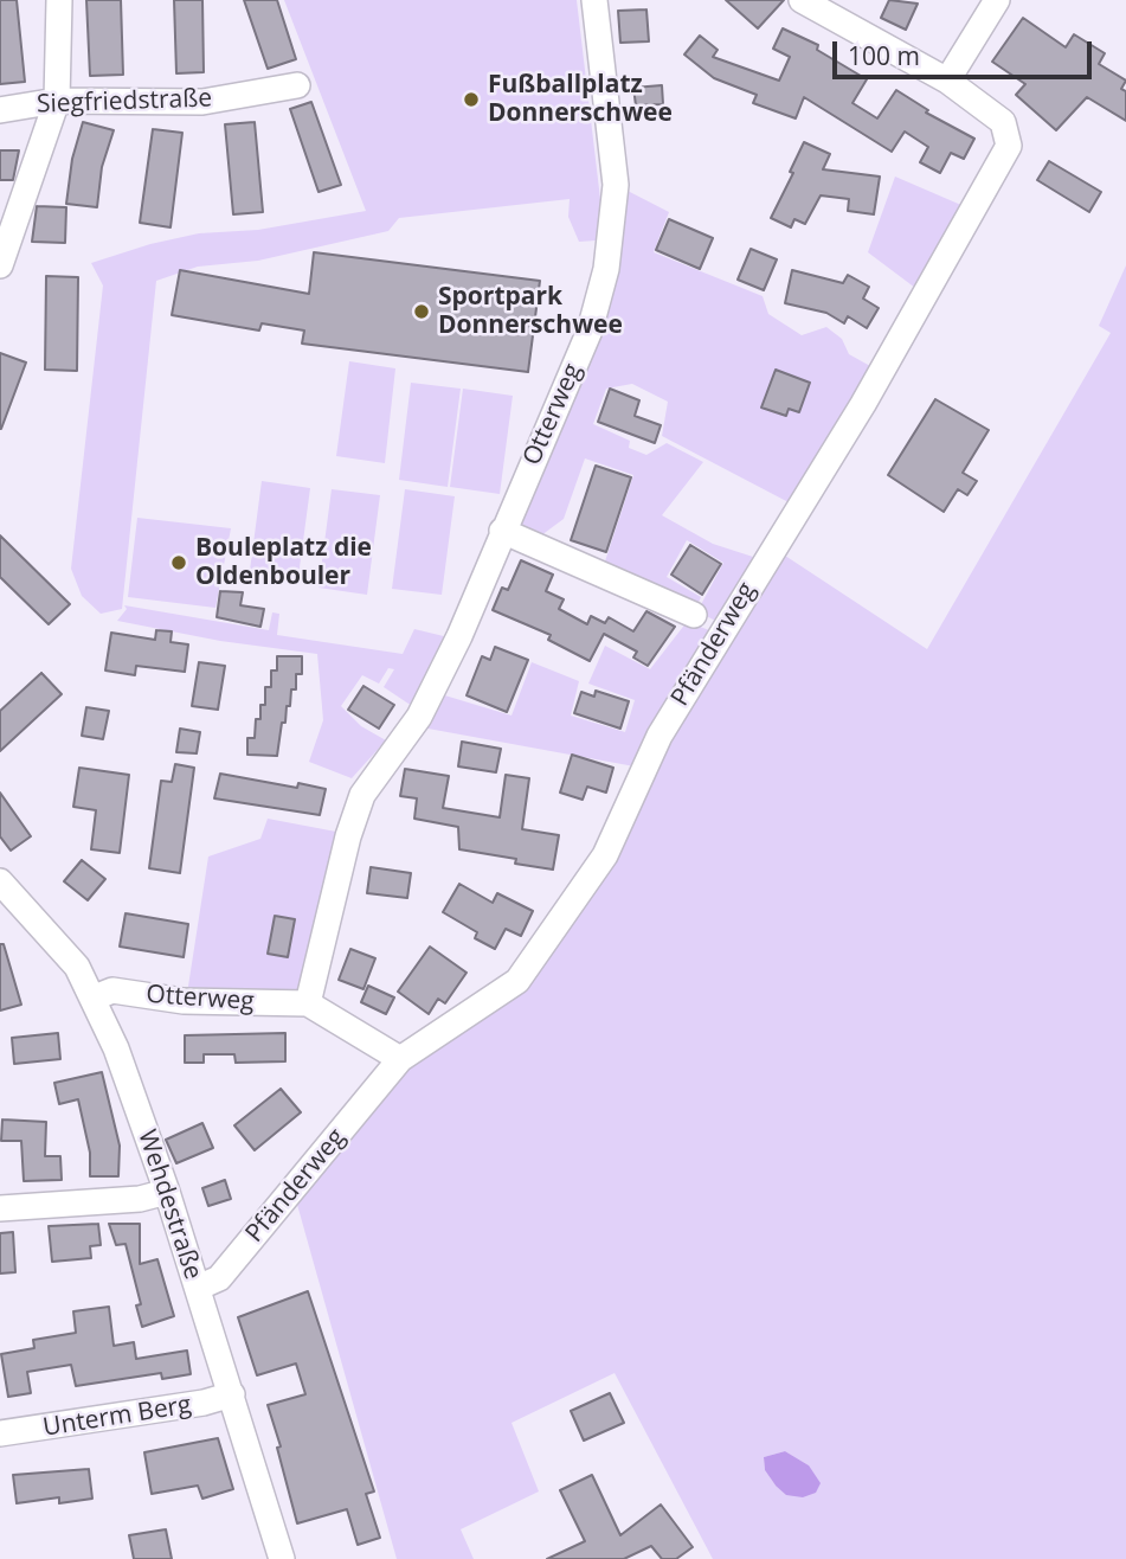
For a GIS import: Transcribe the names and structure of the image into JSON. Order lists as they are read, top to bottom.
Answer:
{
  "streets": {
    "street": [
      "Siegfriedstraße",
      "Otterweg",
      "Pfänderweg",
      "Wehdestraße",
      "Unterm Berg"
    ]
  },
  "crossings": [
    ["Otterweg", "Pfänderweg"],
    ["Otterweg", "Wehdestraße"],
    ["Pfänderweg", "Wehdestraße"],
    ["Wehdestraße", "Unterm Berg"]
  ],
  "places": ["Fußballplatz Donnerschwee", "Sportpark Donnerschwee", "Bouleplatz die Oldenbouler"],
  "scale_bar": "100 m"
}
